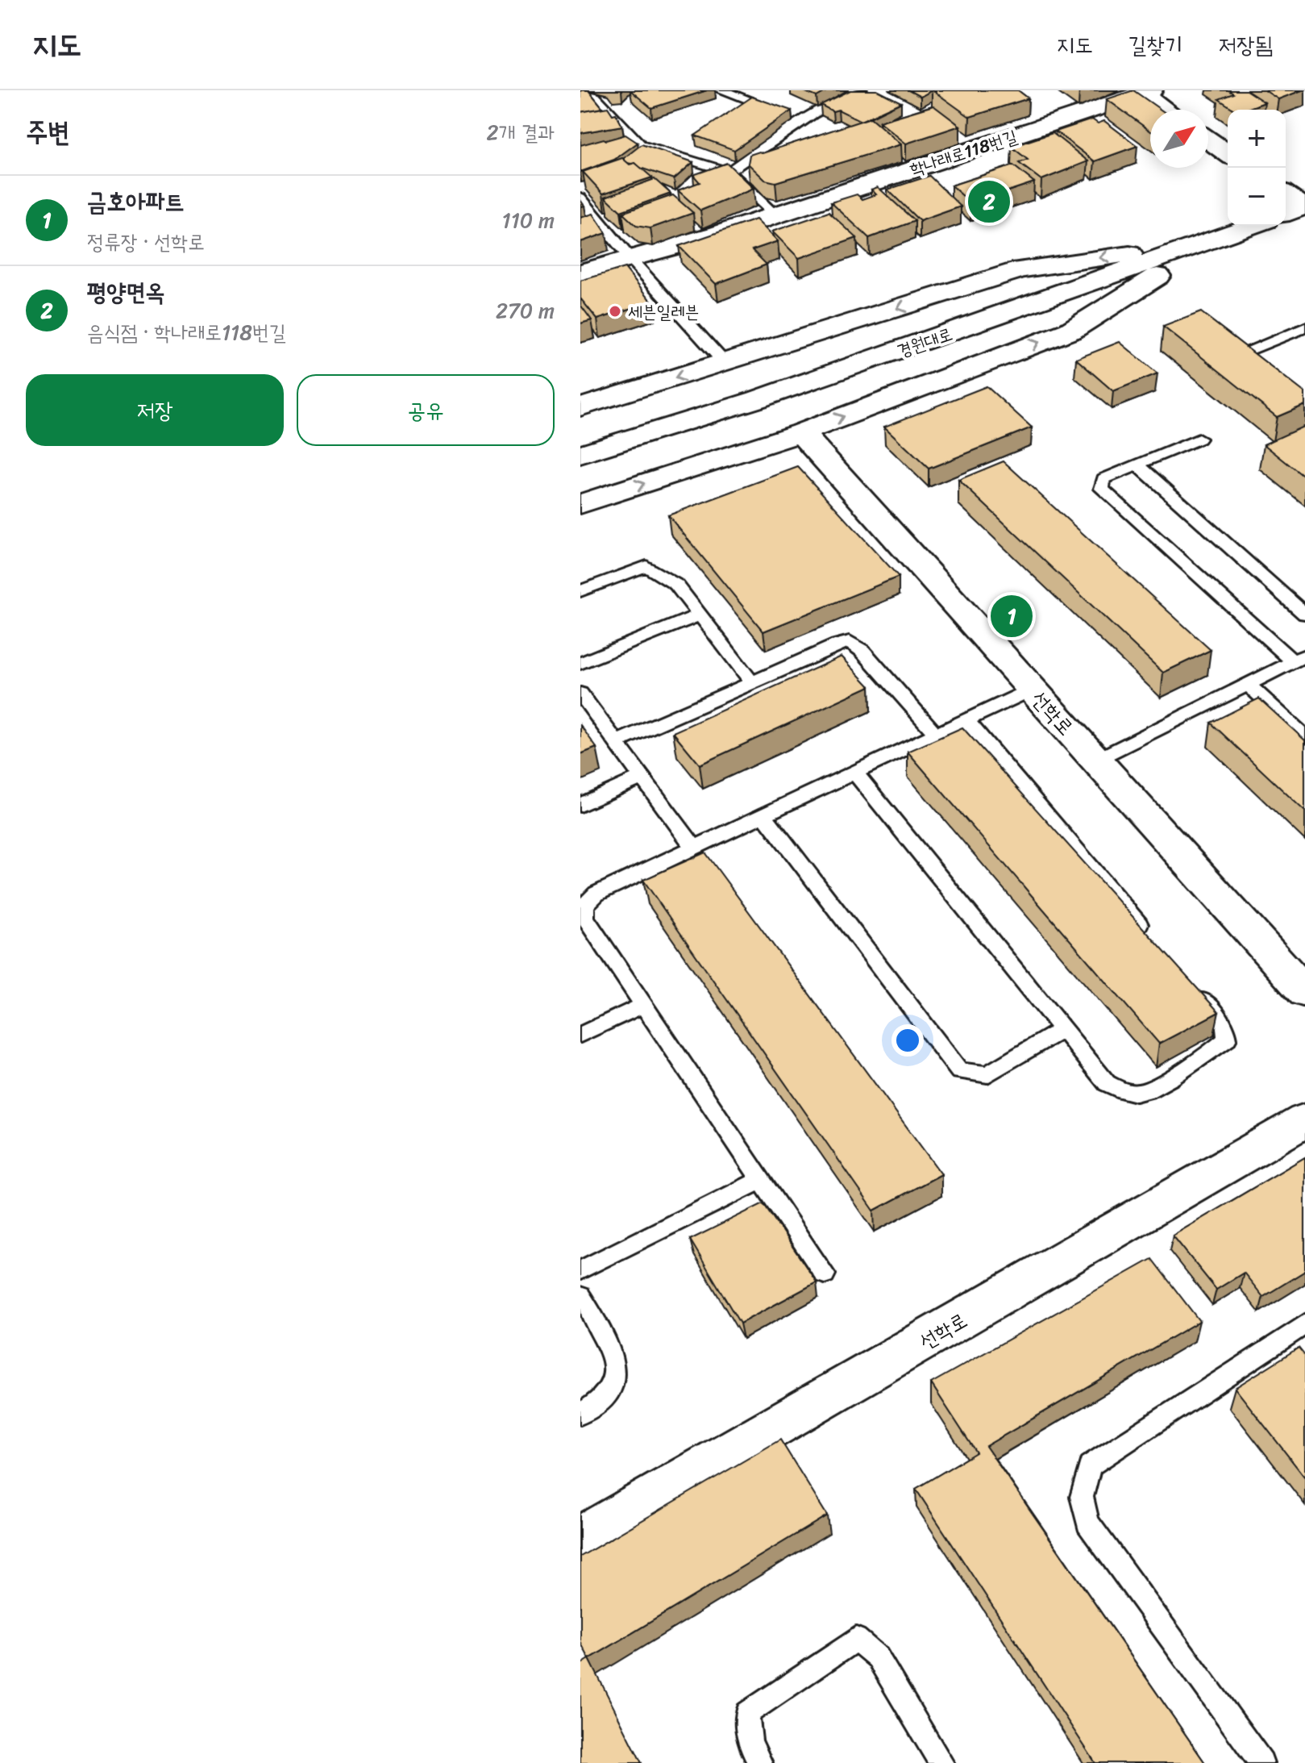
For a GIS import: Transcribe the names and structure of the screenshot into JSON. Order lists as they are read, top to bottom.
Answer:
{
  "streets": {
    "main road": ["학나래로118번길", "경원대로", "선학로"]
  },
  "places": ["세븐일레븐"],
  "north": "top right",
  "page": {
    "header": "지도",
    "nav": ["지도", "길찾기", "저장됨"],
    "heading": ["주변", "2개 결과"],
    "map_buttons": ["+", "−"],
    "list": [
      {
        "mark": "1",
        "name": "금호아파트",
        "note": "정류장 · 선학로",
        "value": "110 m"
      },
      {
        "mark": "2",
        "name": "평양면옥",
        "note": "음식점 · 학나래로118번길",
        "value": "270 m"
      }
    ],
    "pins": ["2", "1"],
    "buttons": ["저장", "공유"]
  }
}
